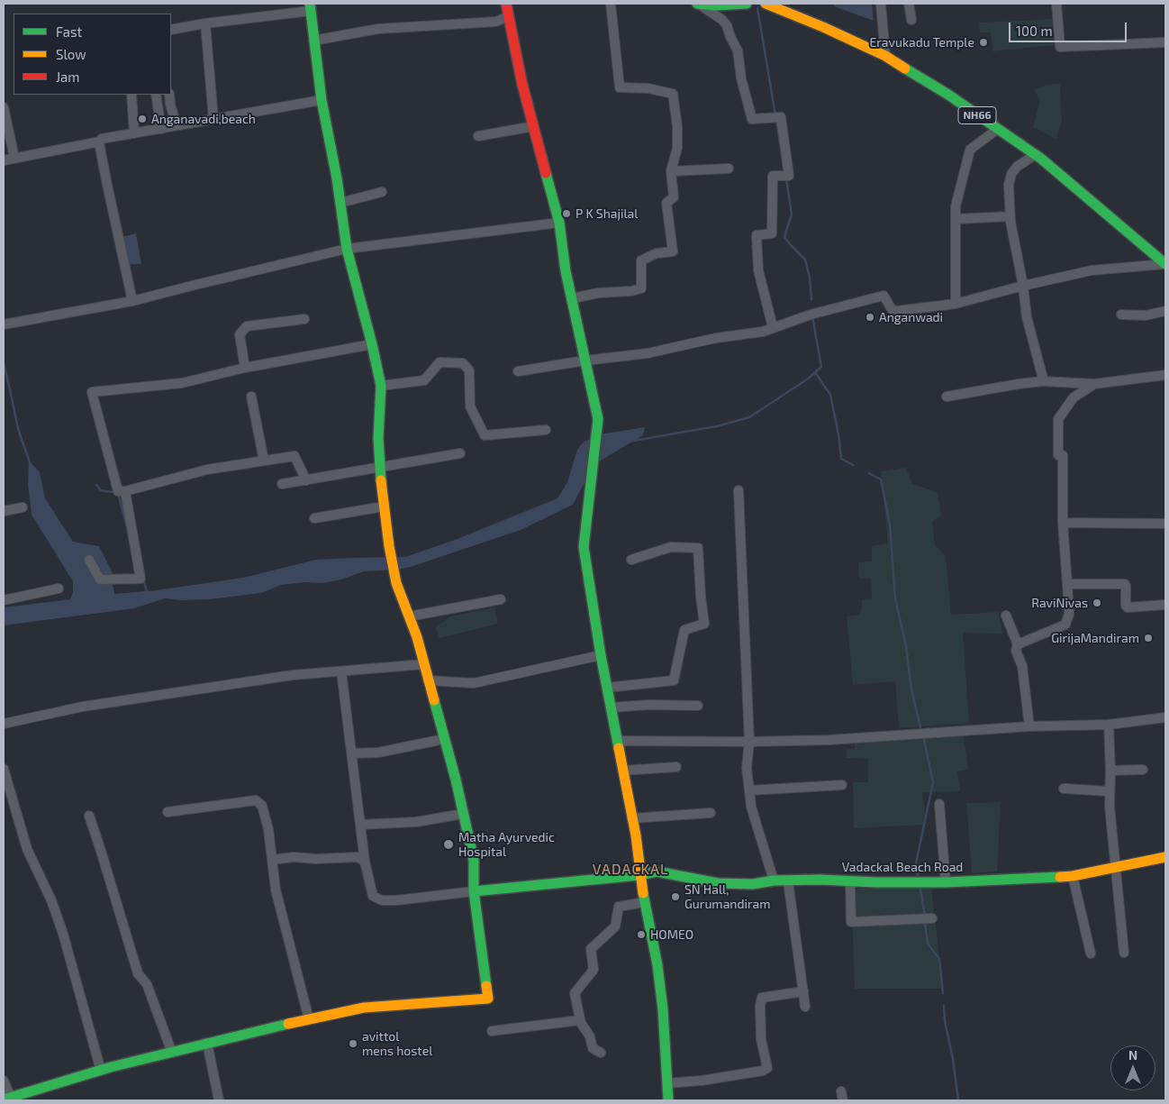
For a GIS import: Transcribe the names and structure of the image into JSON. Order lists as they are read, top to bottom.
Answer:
{
  "streets": {
    "main road": ["NH66", "Vadackal Beach Road"]
  },
  "districts": ["VADACKAL"],
  "places": [
    "Eravukadu Temple",
    "Anganavadi,beach",
    "P K Shajilal",
    "Anganwadi",
    "RaviNivas",
    "GirijaMandiram",
    "Matha Ayurvedic Hospital",
    "SN Hall, Gurumandiram",
    "HOMEO",
    "avittol mens hostel"
  ],
  "legend": ["Fast", "Slow", "Jam"],
  "scale_bar": "100 m",
  "north": "top"
}
